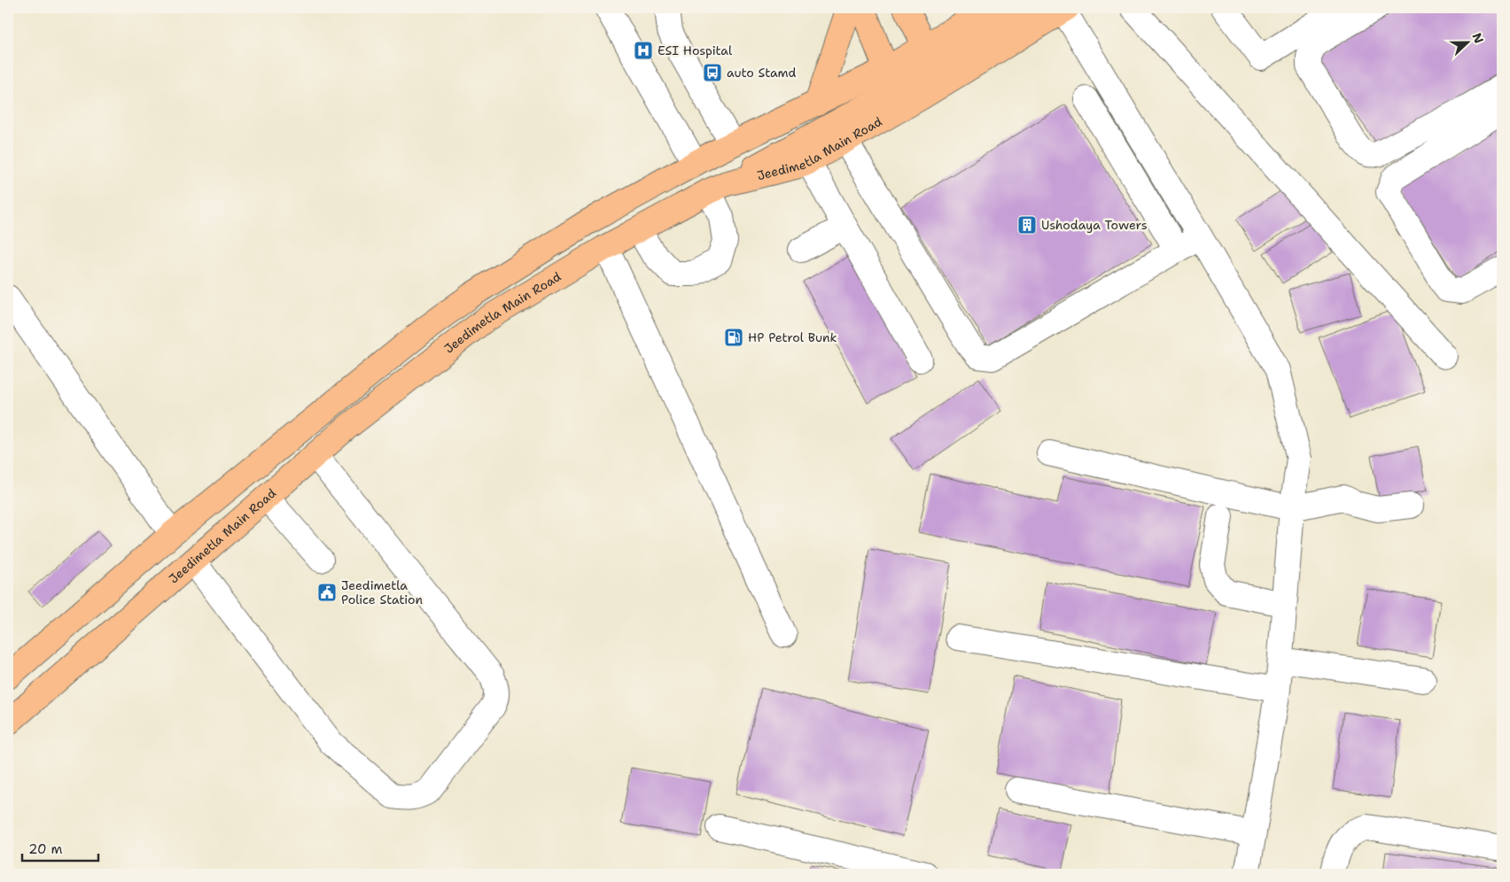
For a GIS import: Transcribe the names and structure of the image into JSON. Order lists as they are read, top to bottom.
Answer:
{
  "streets": {
    "main road": ["Jeedimetla Main Road"]
  },
  "places": {
    "hospital": ["ESI Hospital"],
    "bus stop": ["auto Stamd"],
    "building": ["Ushodaya Towers"],
    "fuel station": ["HP Petrol Bunk"],
    "public building": ["Jeedimetla Police Station"]
  },
  "scale_bar": "20 m",
  "north": "right"
}
